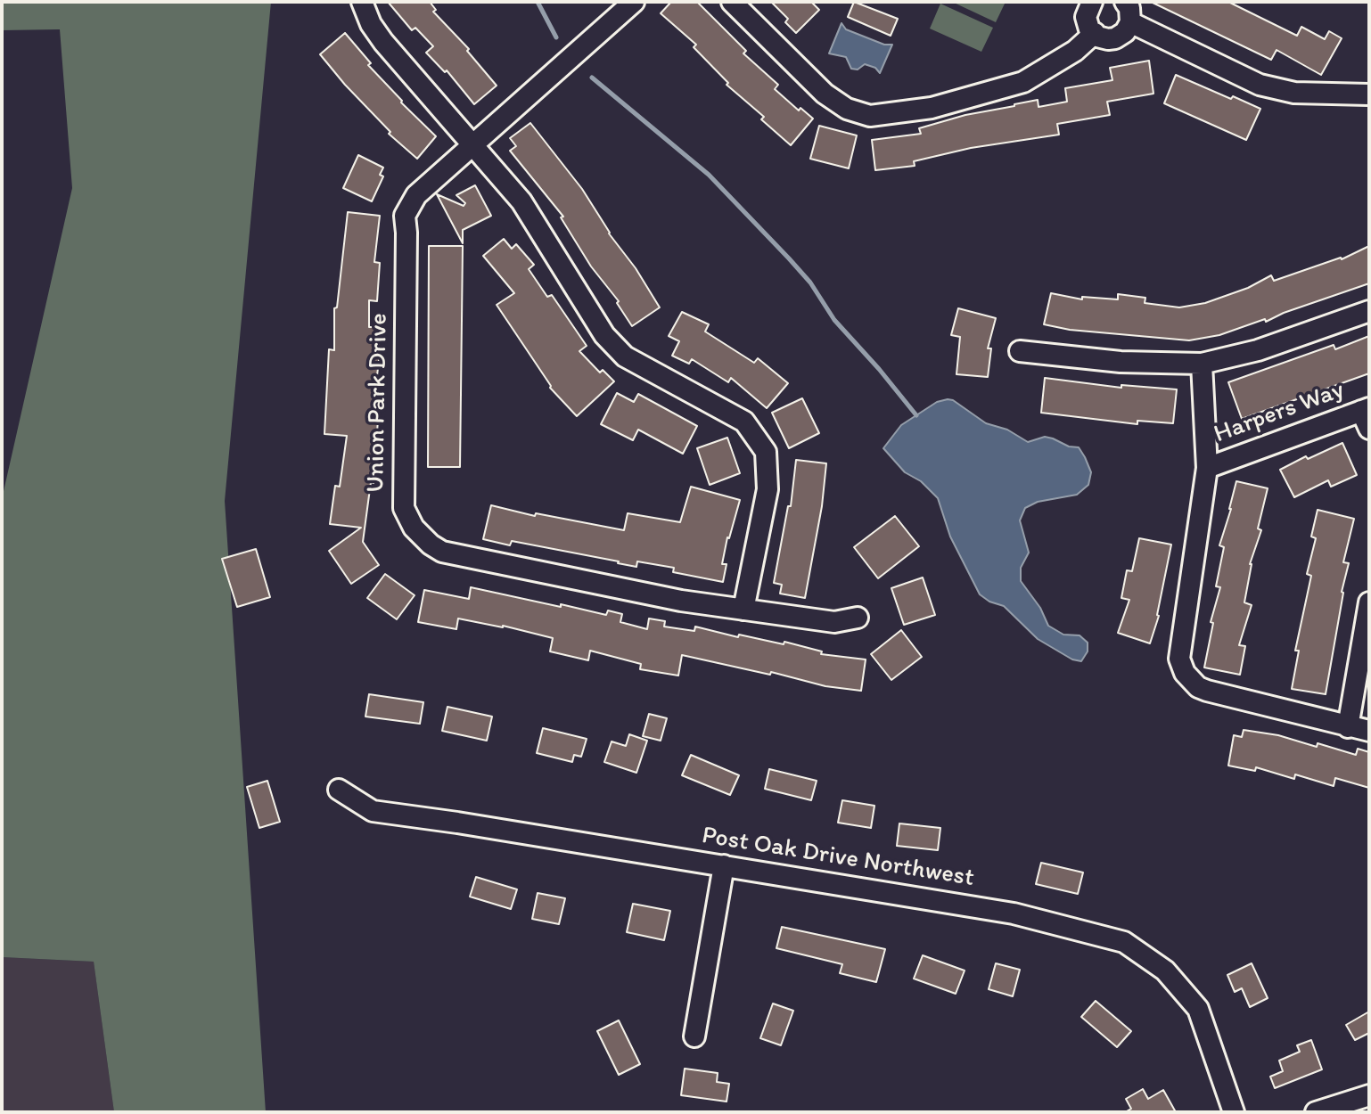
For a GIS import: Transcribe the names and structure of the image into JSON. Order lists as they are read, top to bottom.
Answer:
{
  "streets": {
    "street": ["Union Park Drive", "Harpers Way", "Post Oak Drive Northwest"]
  }
}
